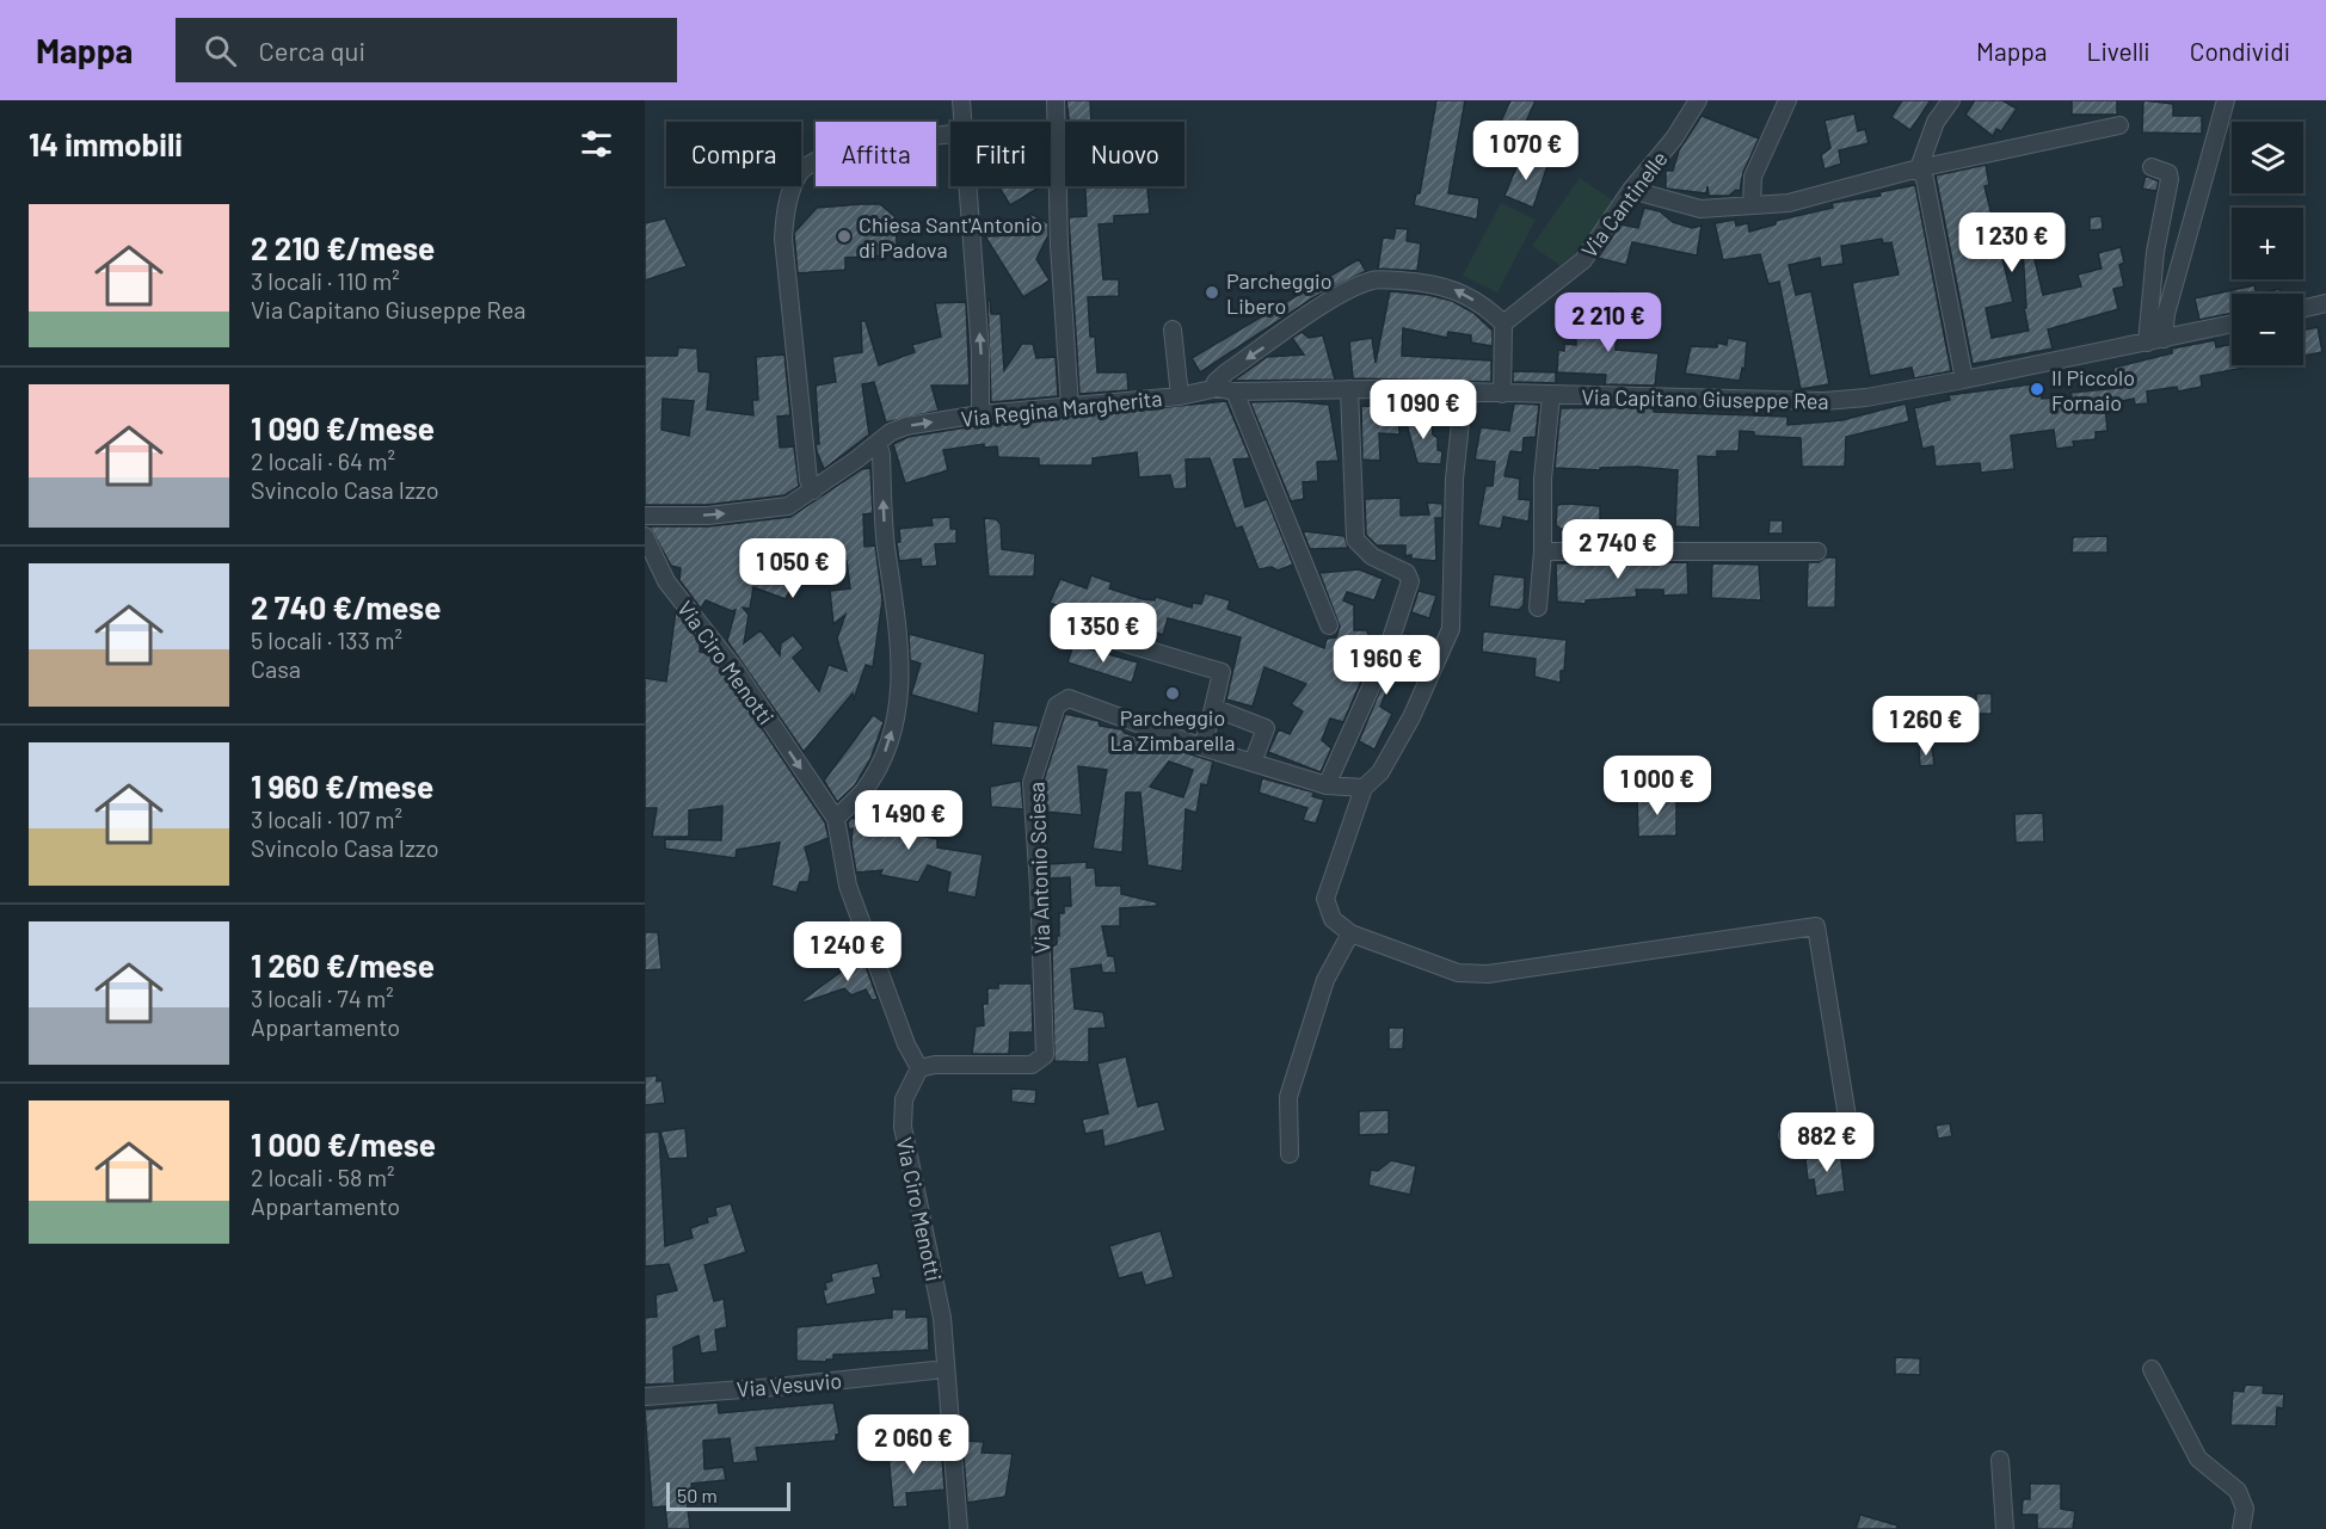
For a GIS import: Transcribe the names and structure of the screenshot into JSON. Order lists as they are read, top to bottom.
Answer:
{
  "streets": {
    "street": [
      "Via Cantinelle",
      "Via Capitano Giuseppe Rea",
      "Via Regina Margherita",
      "Via Ciro Menotti",
      "Via Antonio Sciesa",
      "Via Vesuvio"
    ]
  },
  "crossings": [
    ["Via Capitano Giuseppe Rea", "Via Regina Margherita"],
    ["Via Ciro Menotti", "Via Antonio Sciesa"]
  ],
  "places": [
    "Chiesa Sant'Antonio di Padova",
    "Parcheggio Libero",
    "Il Piccolo Fornaio",
    "Parcheggio La Zimbarella"
  ],
  "scale_bar": "50 m",
  "page": {
    "header": "Mappa",
    "search": "Cerca qui",
    "nav": ["Mappa", "Livelli", "Condividi"],
    "heading": "14 immobili",
    "price": [
      "1 070 €",
      "1 230 €",
      "2 210 €",
      "1 090 €",
      "2 740 €",
      "1 050 €",
      "1 350 €",
      "1 960 €",
      "1 260 €",
      "1 000 €",
      "1 490 €",
      "1 240 €",
      "882 €",
      "2 060 €"
    ],
    "map_buttons": ["+", "−"],
    "chip": [
      "Compra",
      "Affitta",
      "Filtri",
      "Nuovo"
    ],
    "list": [
      {
        "name": "2 210 €/mese",
        "note": "3 locali · 110 m² · Via Capitano Giuseppe Rea"
      },
      {
        "name": "1 090 €/mese",
        "note": "2 locali · 64 m² · Svincolo Casa Izzo"
      },
      {
        "name": "2 740 €/mese",
        "note": "5 locali · 133 m² · Casa"
      },
      {
        "name": "1 960 €/mese",
        "note": "3 locali · 107 m² · Svincolo Casa Izzo"
      },
      {
        "name": "1 260 €/mese",
        "note": "3 locali · 74 m² · Appartamento"
      },
      {
        "name": "1 000 €/mese",
        "note": "2 locali · 58 m² · Appartamento"
      }
    ],
    "scale": "50 m"
  }
}
